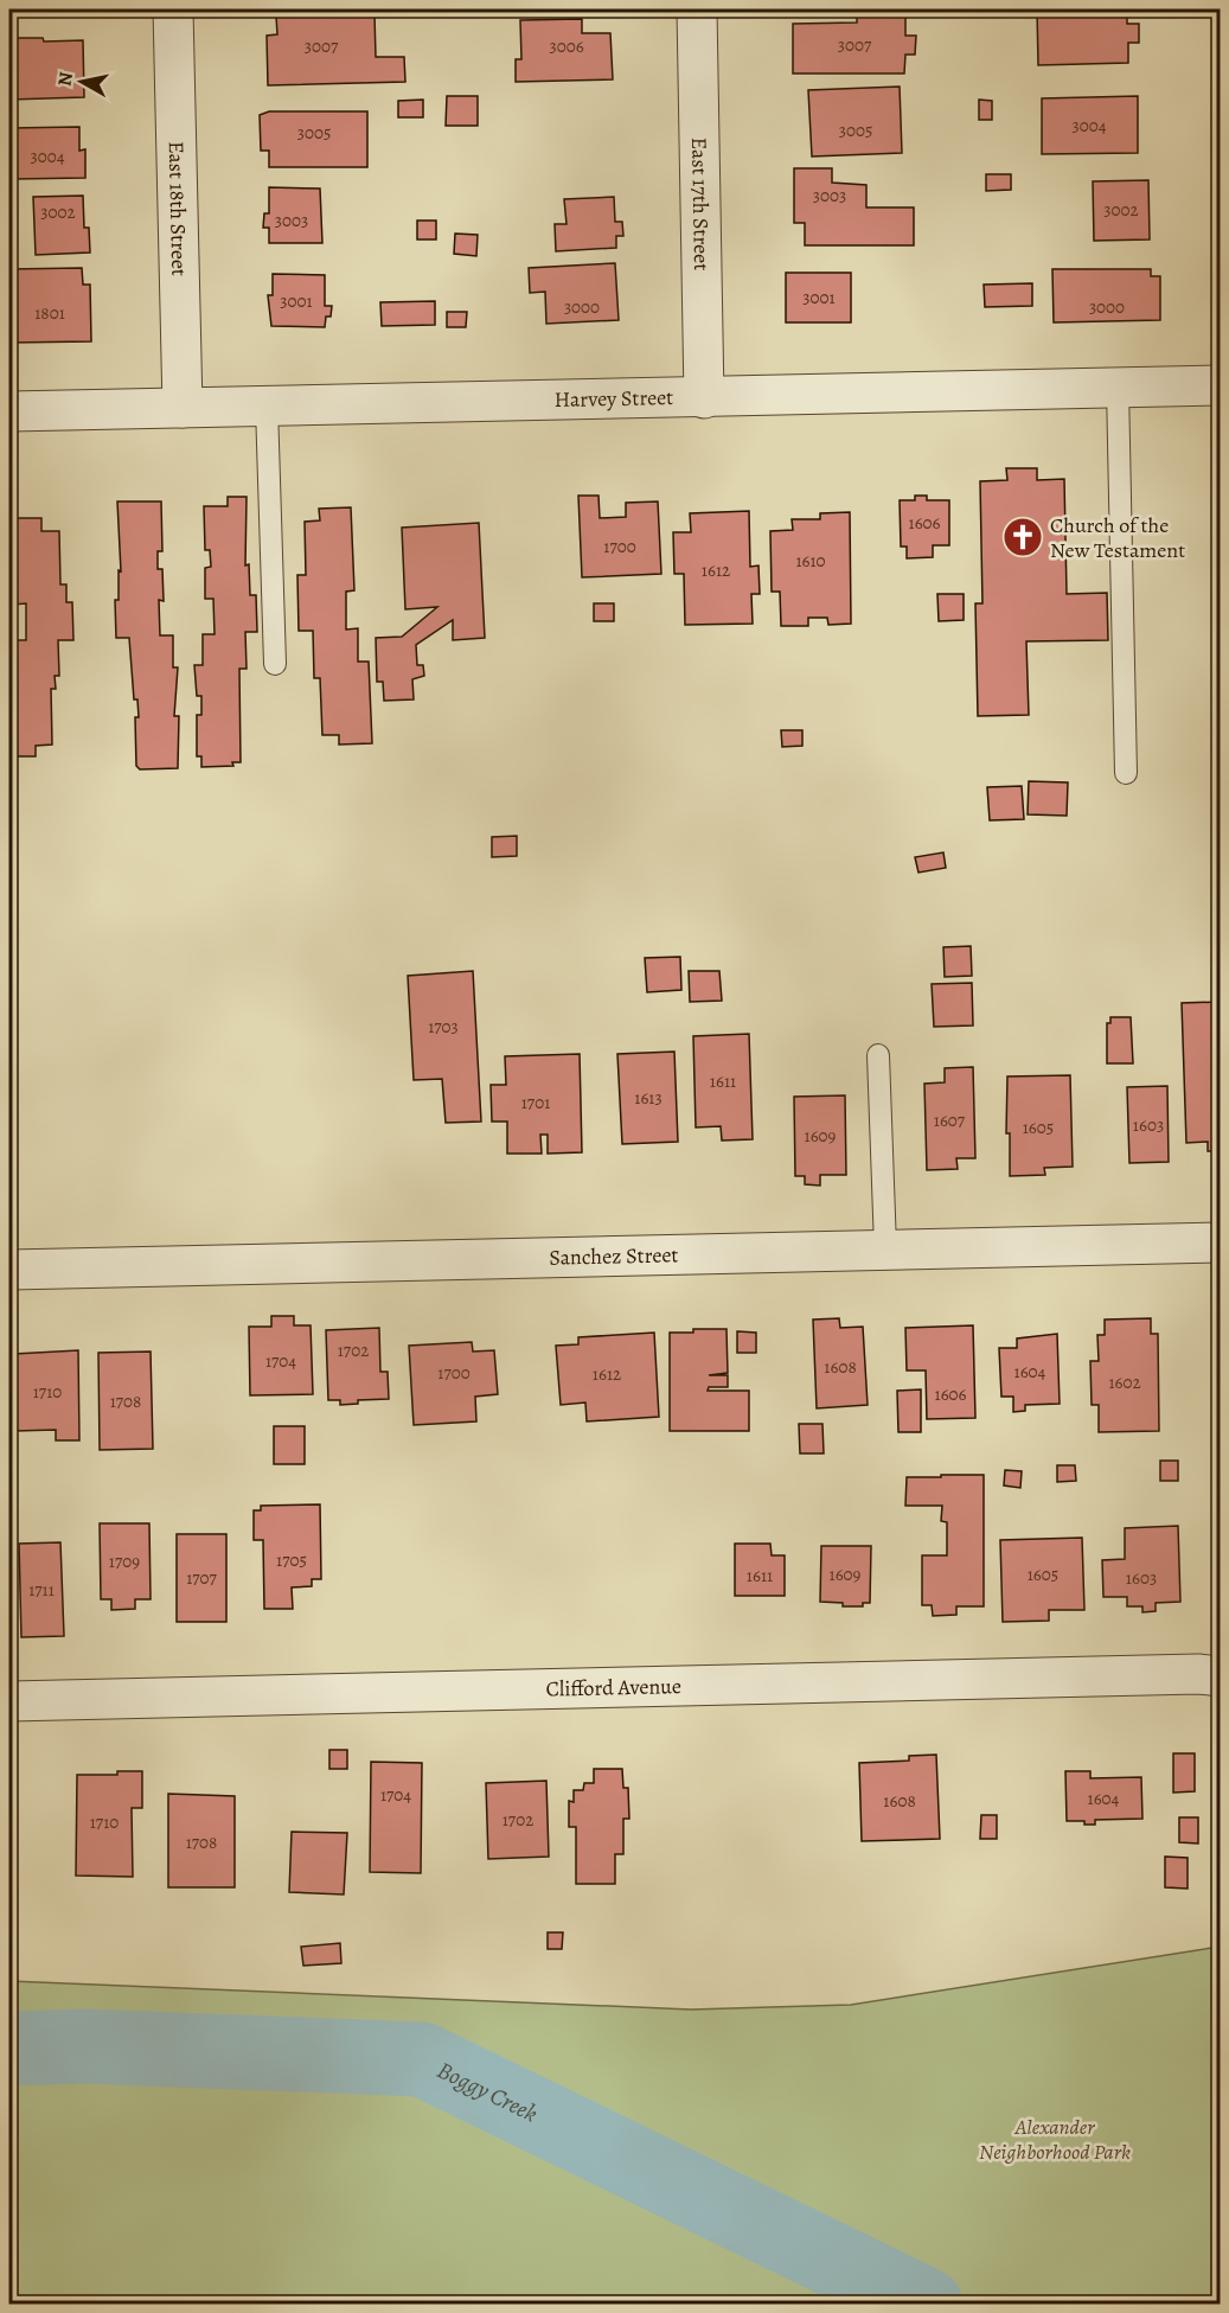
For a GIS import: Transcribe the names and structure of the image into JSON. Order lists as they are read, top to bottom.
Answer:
{
  "streets": {
    "street": [
      "East 17th Street",
      "East 18th Street",
      "Harvey Street",
      "Sanchez Street",
      "Clifford Avenue"
    ]
  },
  "crossings": [
    ["East 17th Street", "Harvey Street"],
    ["East 18th Street", "Harvey Street"]
  ],
  "water": ["Boggy Creek"],
  "parks": ["Alexander Neighborhood Park"],
  "places": {
    "church": ["Church of the New Testament"]
  },
  "house_numbers": [
    "3007",
    "3007",
    "3006",
    "3004",
    "3005",
    "3005",
    "3004",
    "3003",
    "3002",
    "3002",
    "3003",
    "3001",
    "3001",
    "3000",
    "3000",
    "1801",
    "1606",
    "1700",
    "1610",
    "1612",
    "1703",
    "1611",
    "1613",
    "1701",
    "1607",
    "1603",
    "1605",
    "1609",
    "1702",
    "1704",
    "1608",
    "1604",
    "1700",
    "1612",
    "1602",
    "1710",
    "1606",
    "1708",
    "1705",
    "1709",
    "1609",
    "1605",
    "1611",
    "1707",
    "1603",
    "1711",
    "1704",
    "1604",
    "1608",
    "1702",
    "1710",
    "1708"
  ],
  "north": "left"
}
